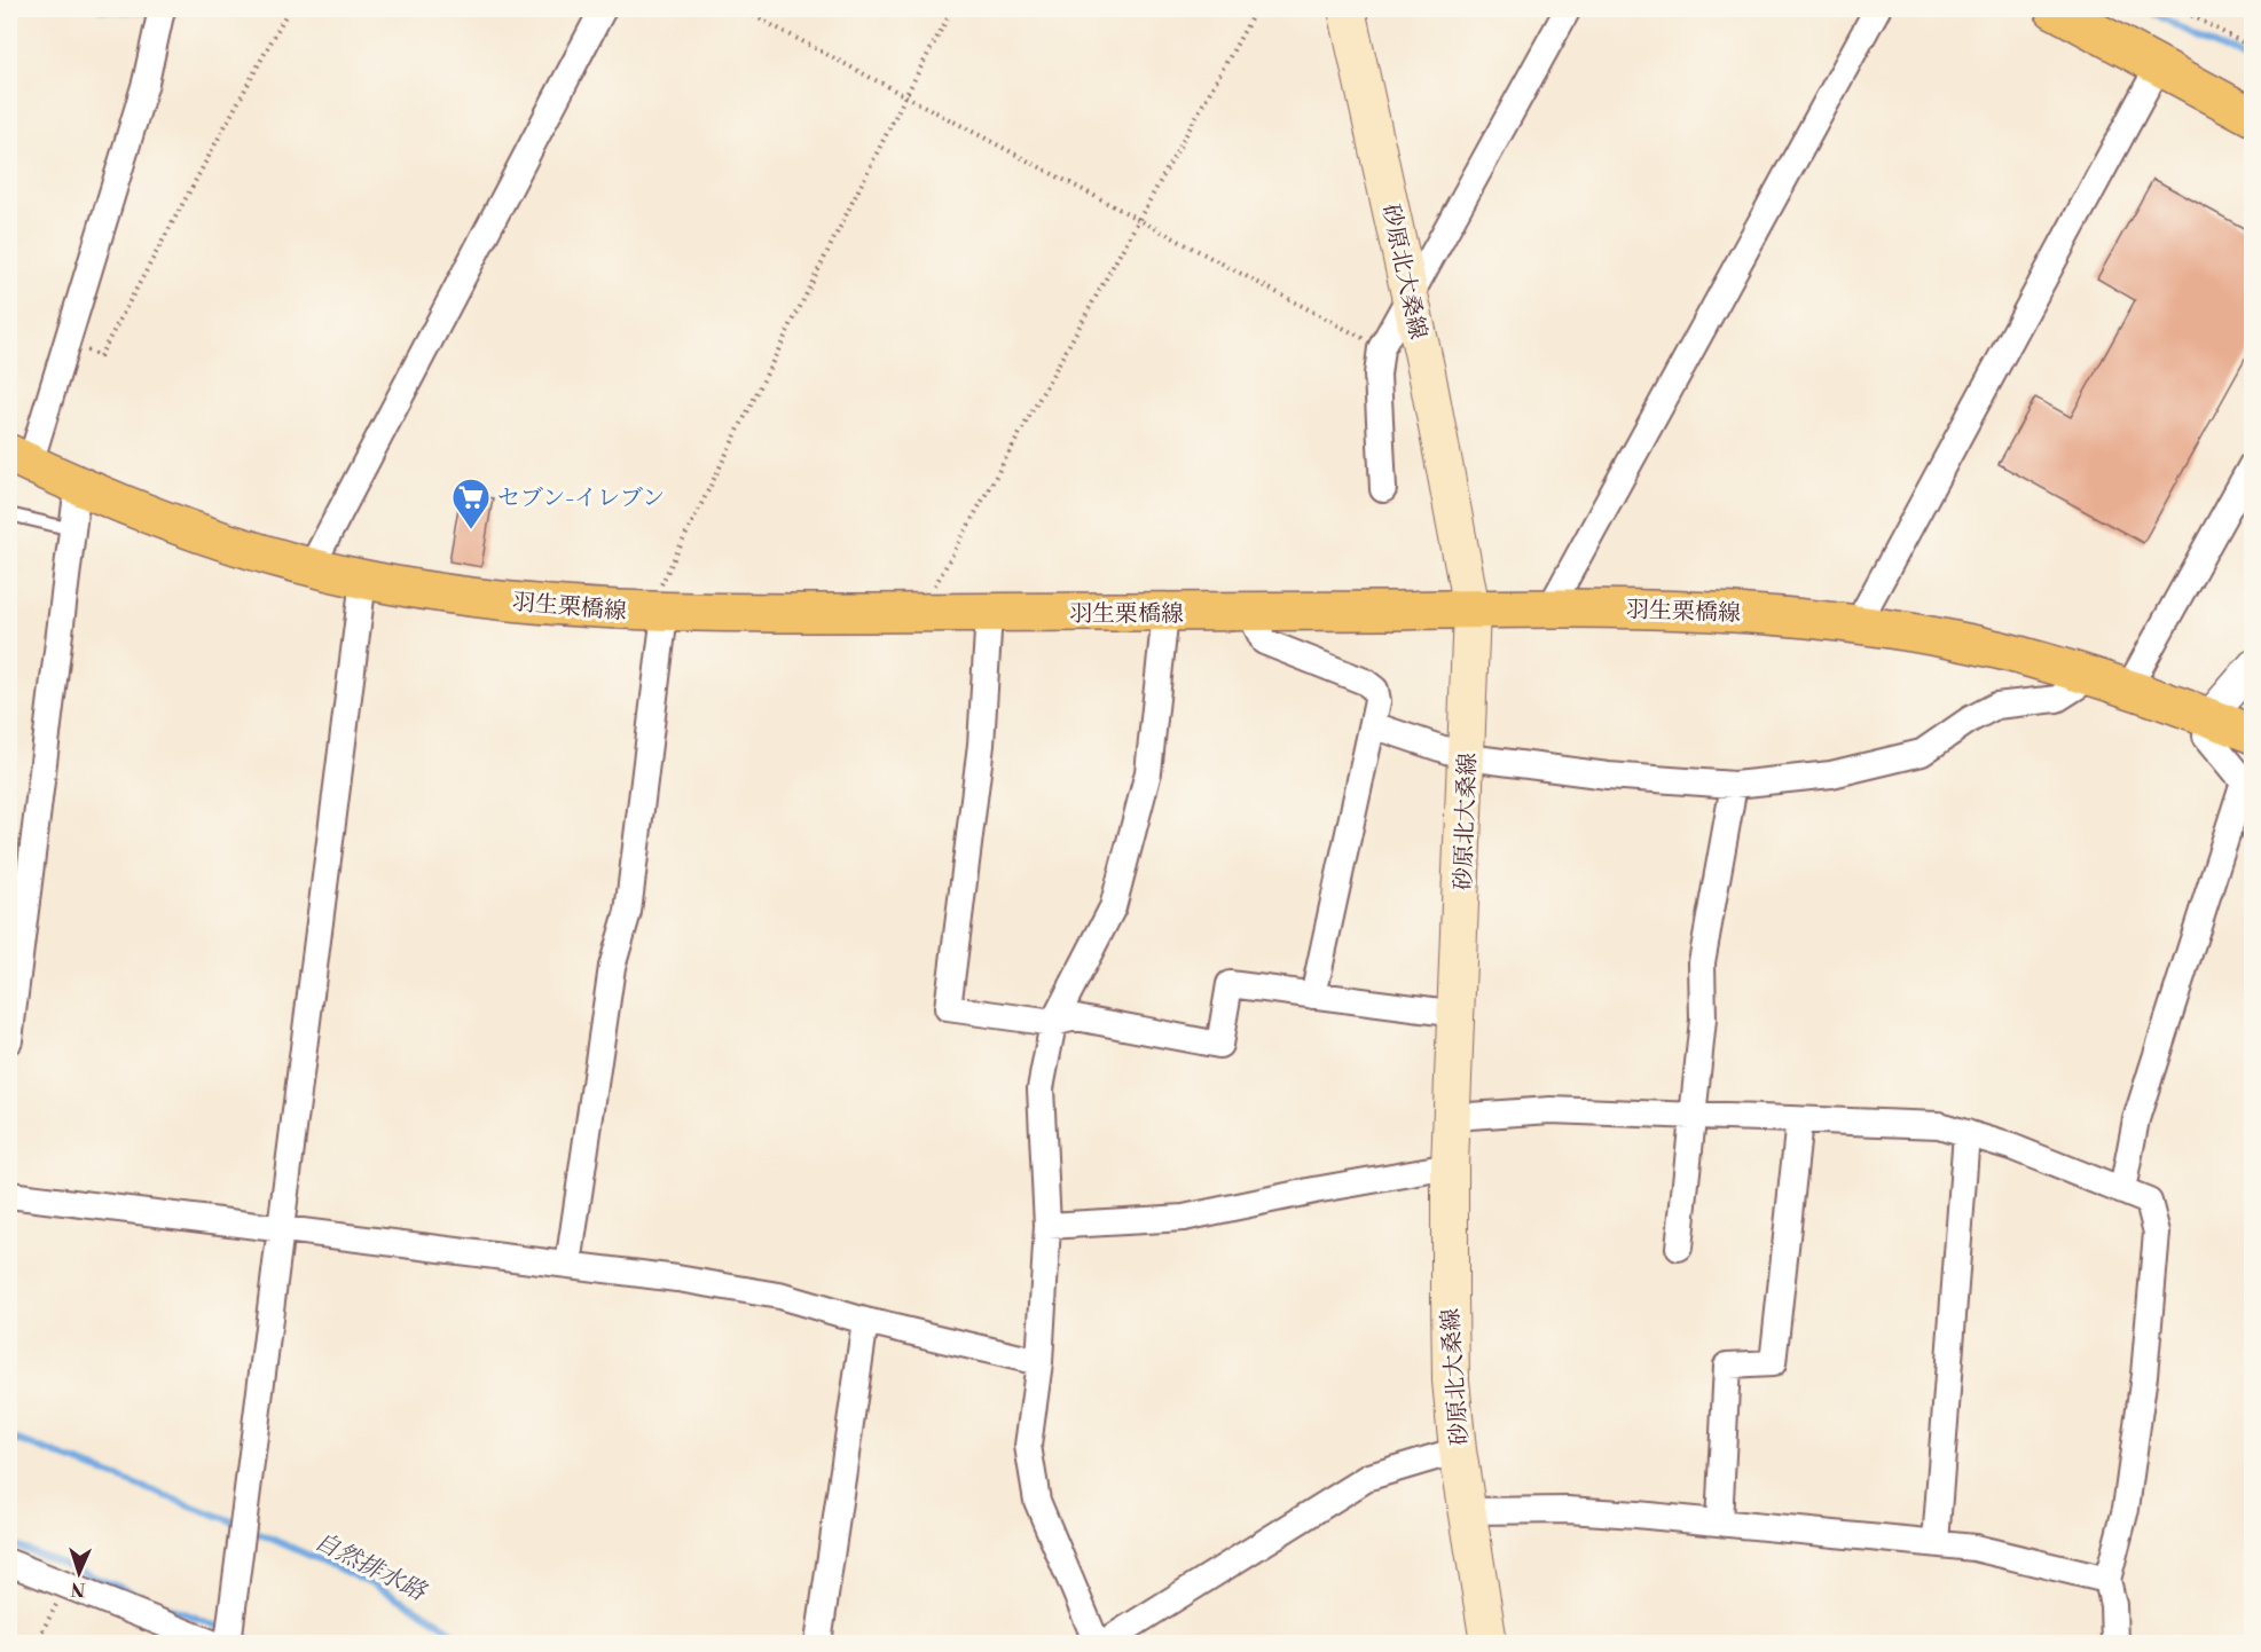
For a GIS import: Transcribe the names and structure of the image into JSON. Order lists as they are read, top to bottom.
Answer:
{
  "streets": {
    "main road": ["砂原北大桑線", "羽生栗橋線"]
  },
  "crossings": [
    ["砂原北大桑線", "羽生栗橋線"]
  ],
  "water": ["自然排水路"],
  "places": {
    "supermarket": ["セブン-イレブン"]
  },
  "north": "bottom"
}
